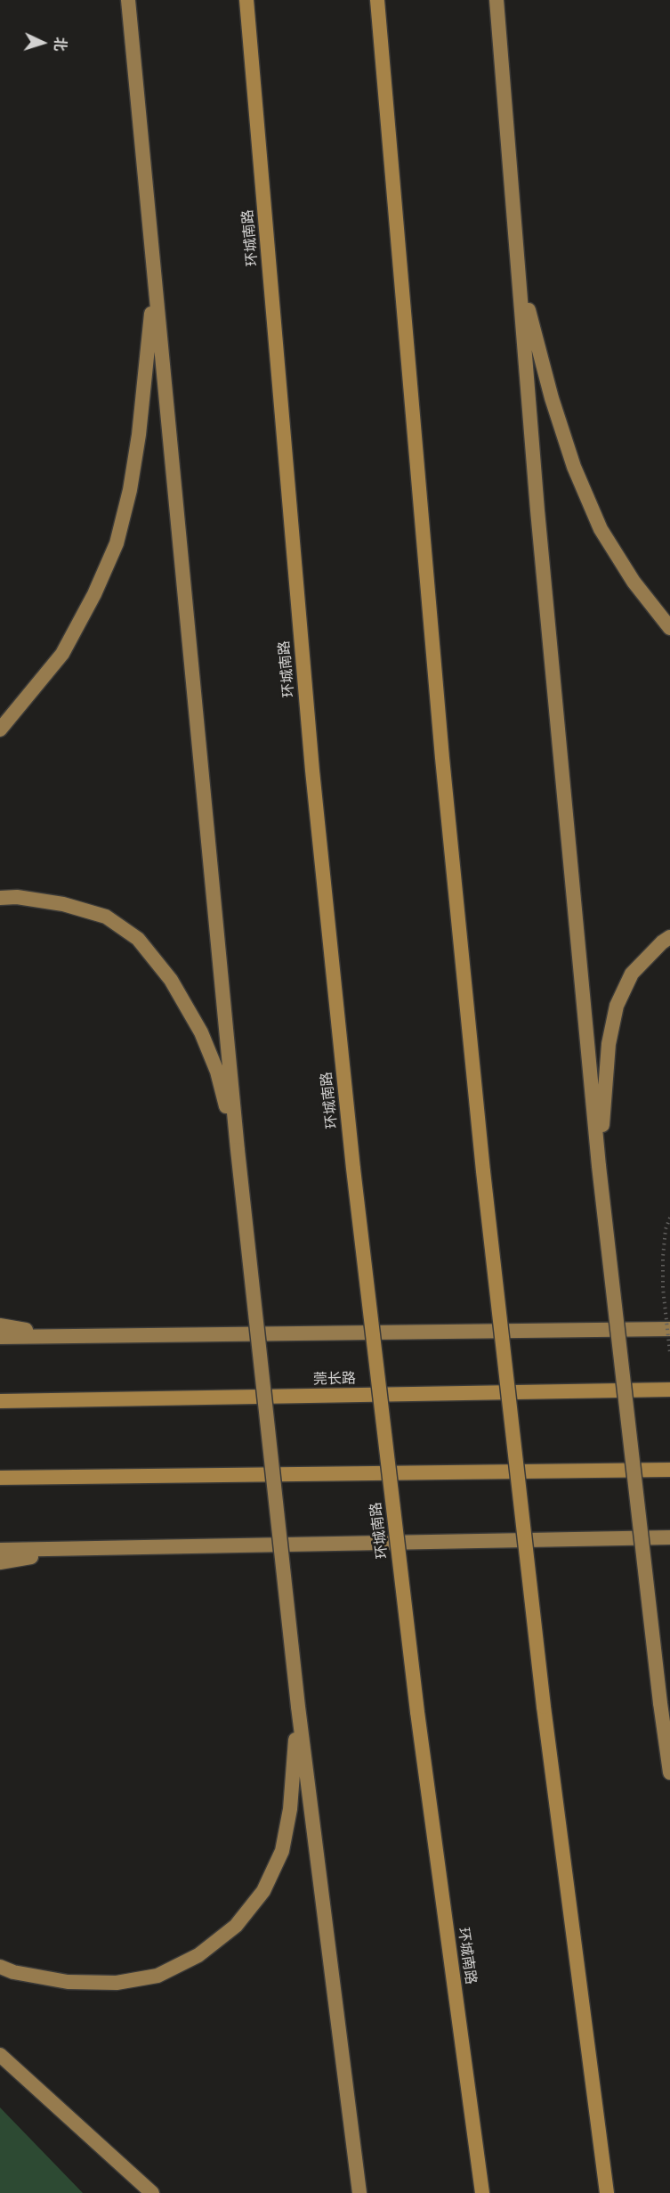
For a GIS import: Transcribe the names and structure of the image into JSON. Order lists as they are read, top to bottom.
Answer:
{
  "streets": {
    "highway": ["环城南路", "莞长路"]
  },
  "north": "right"
}
